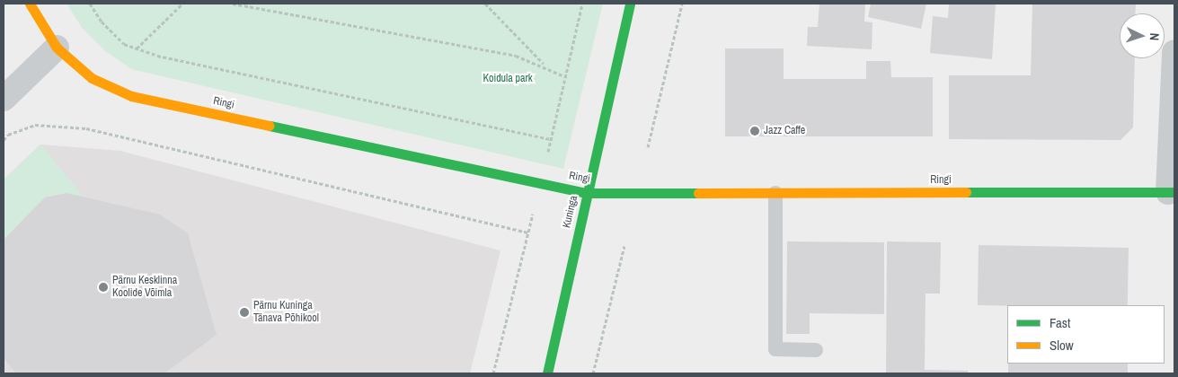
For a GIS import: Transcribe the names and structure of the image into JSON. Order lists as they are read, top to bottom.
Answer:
{
  "streets": {
    "street": ["Ringi", "Kuninga"]
  },
  "crossings": [
    ["Ringi", "Kuninga"]
  ],
  "parks": ["Koidula park"],
  "places": ["Jazz Caffe", "Pärnu Kesklinna Koolide Võimla", "Pärnu Kuninga Tänava Põhikool"],
  "legend": ["Fast", "Slow"],
  "north": "right"
}
